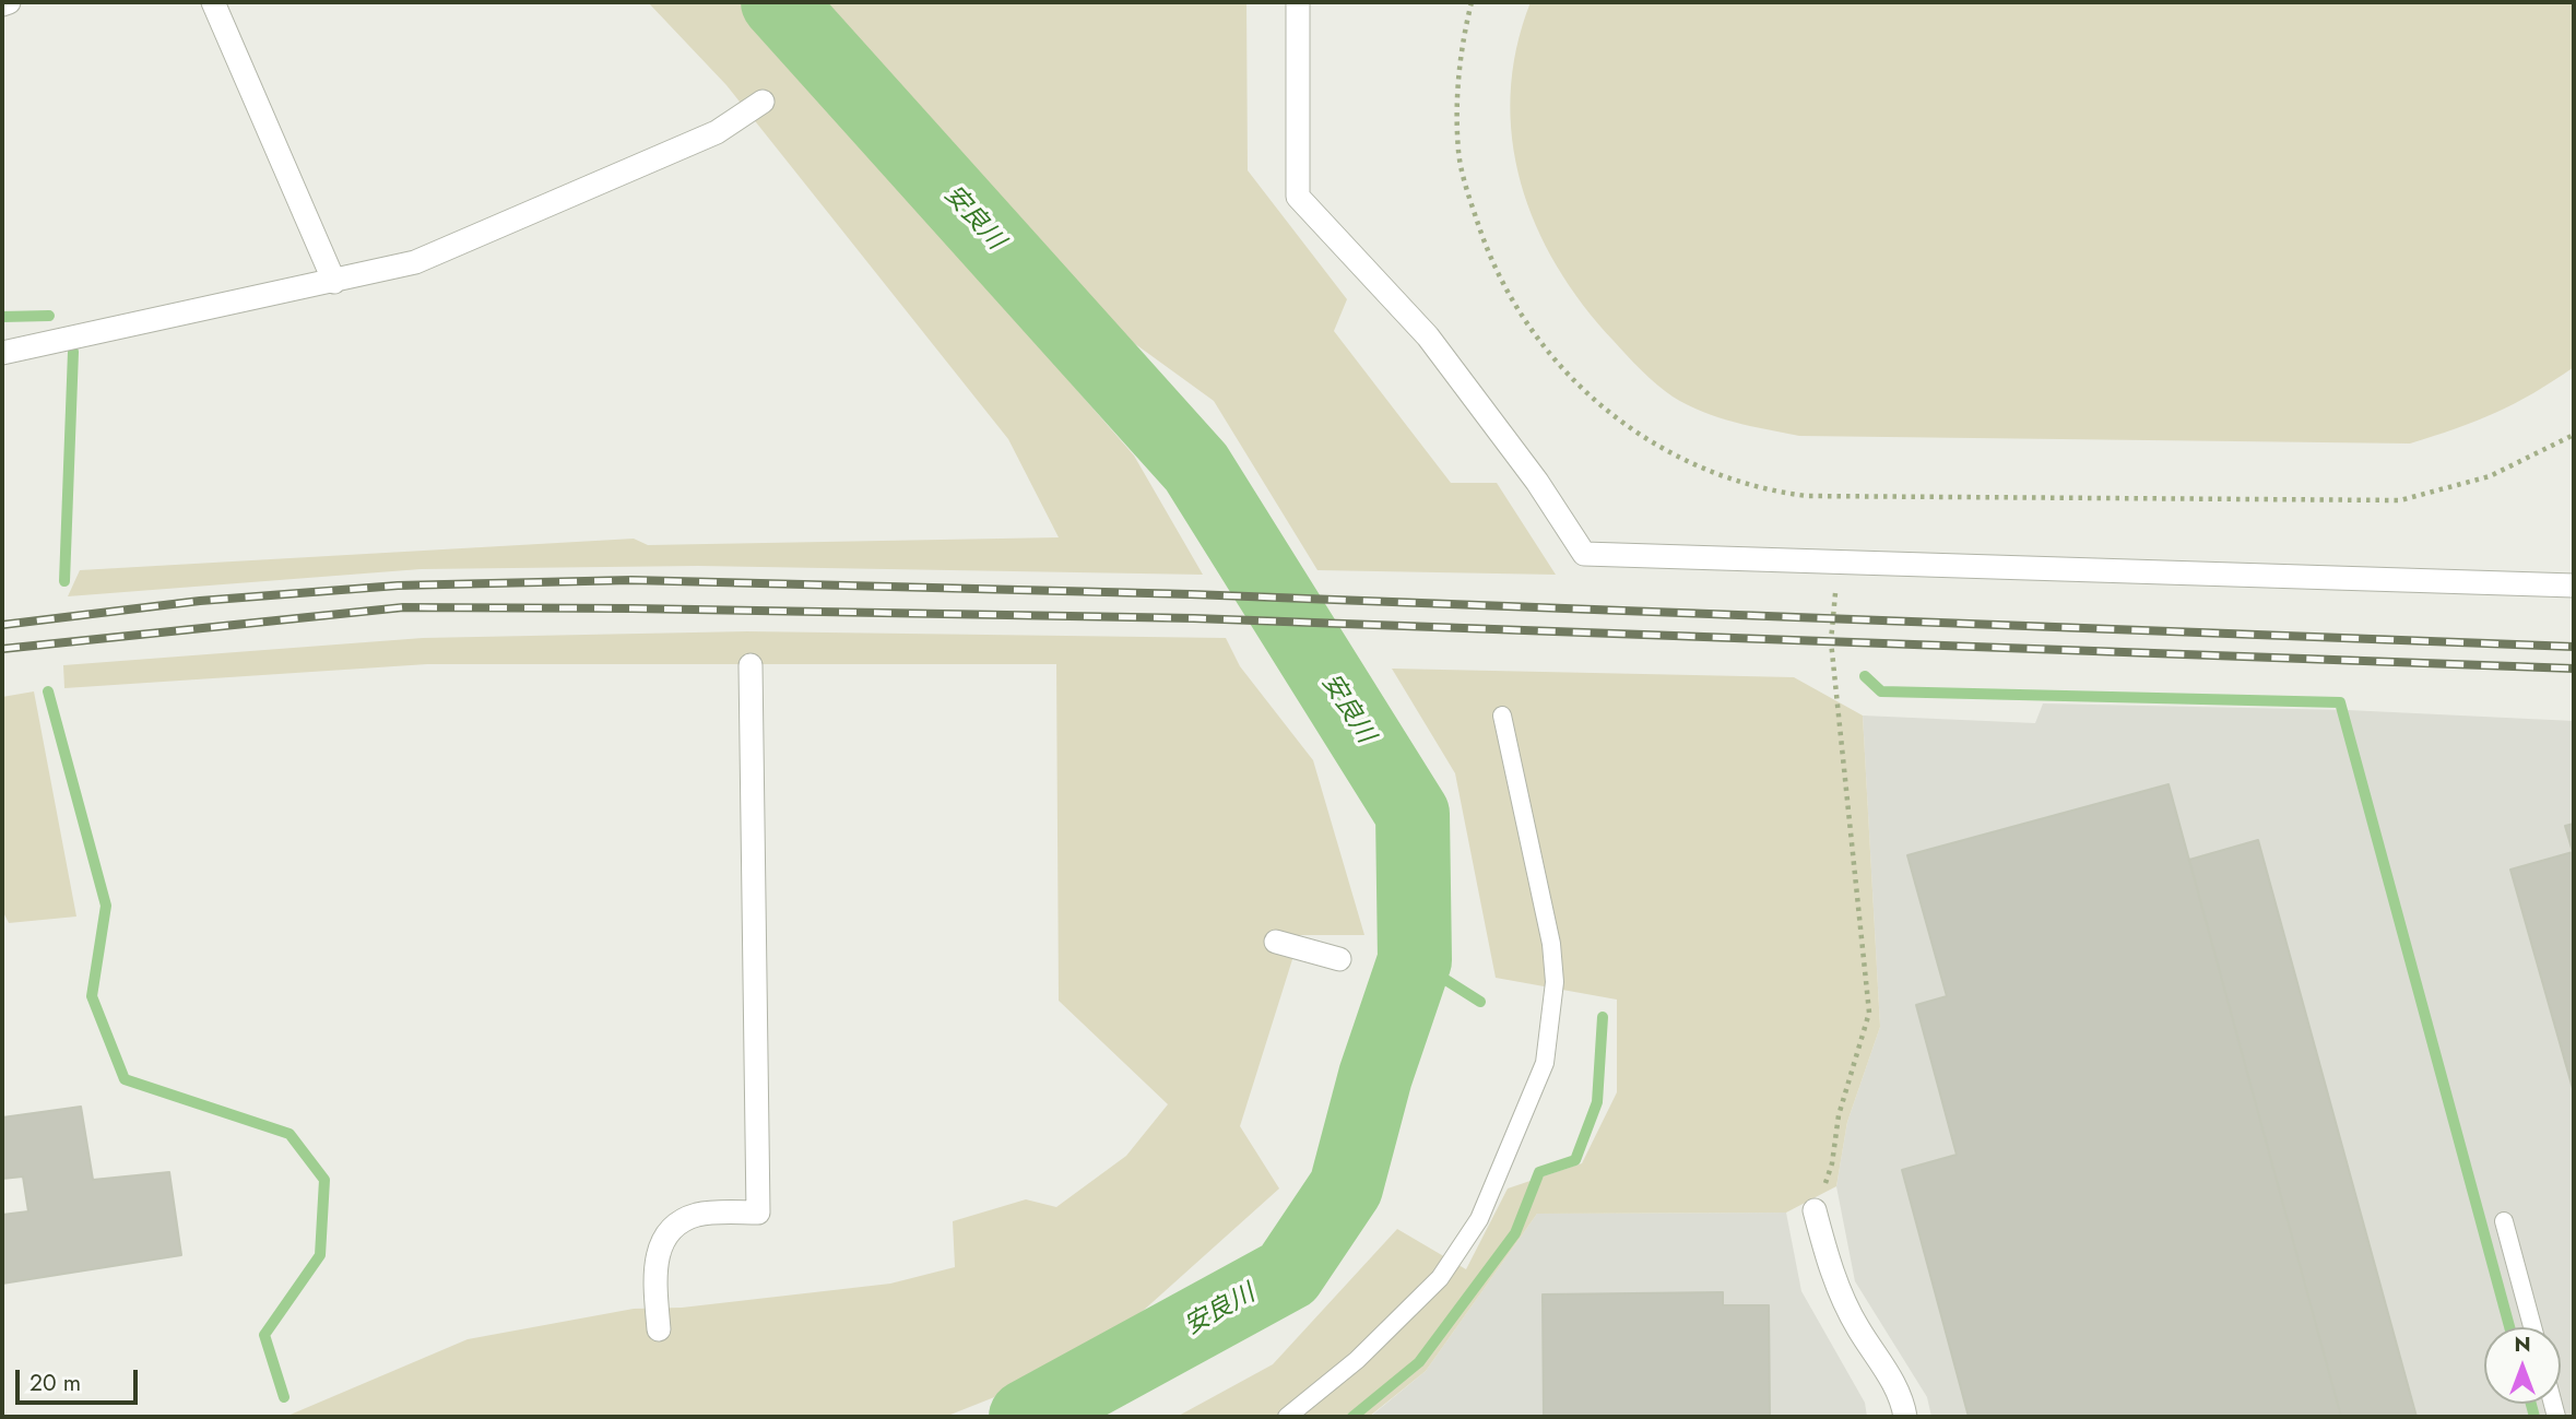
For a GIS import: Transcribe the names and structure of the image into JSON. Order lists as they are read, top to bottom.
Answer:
{
  "water": ["安良川"],
  "scale_bar": "20 m",
  "north": "top"
}
